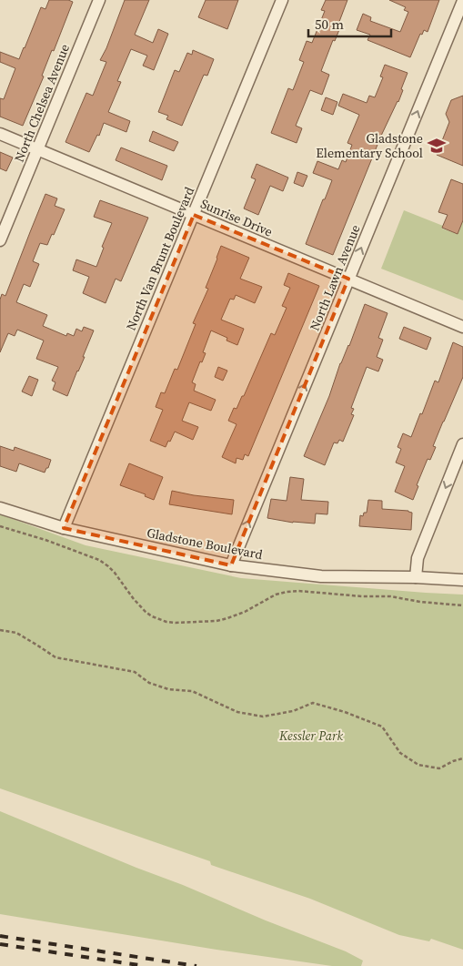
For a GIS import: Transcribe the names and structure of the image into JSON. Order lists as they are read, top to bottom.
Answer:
{
  "streets": {
    "street": [
      "North Chelsea Avenue",
      "Sunrise Drive",
      "North Van Brunt Boulevard",
      "North Lawn Avenue",
      "Gladstone Boulevard"
    ]
  },
  "crossings": [
    ["North Chelsea Avenue", "Sunrise Drive"],
    ["Sunrise Drive", "North Van Brunt Boulevard"],
    ["Sunrise Drive", "North Lawn Avenue"],
    ["North Van Brunt Boulevard", "Gladstone Boulevard"],
    ["North Lawn Avenue", "Gladstone Boulevard"]
  ],
  "one_way": ["North Lawn Avenue"],
  "parks": ["Kessler Park"],
  "places": {
    "school or university": ["Gladstone Elementary School"]
  },
  "scale_bar": "50 m"
}
